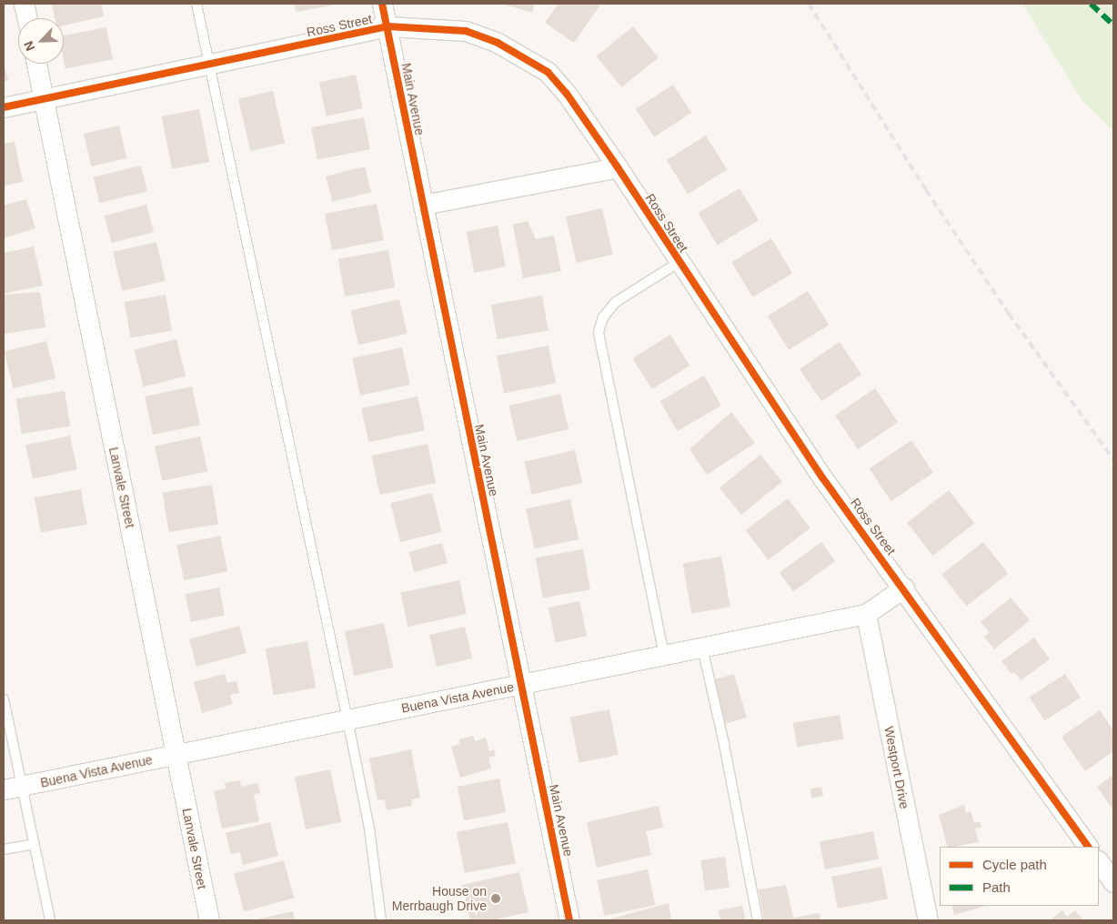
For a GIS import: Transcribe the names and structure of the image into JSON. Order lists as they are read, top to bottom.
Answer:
{
  "streets": {
    "street": [
      "Ross Street",
      "Main Avenue",
      "Lanvale Street",
      "Buena Vista Avenue",
      "Westport Drive"
    ]
  },
  "crossings": [
    ["Ross Street", "Main Avenue"],
    ["Ross Street", "Lanvale Street"],
    ["Ross Street", "Buena Vista Avenue"],
    ["Main Avenue", "Buena Vista Avenue"],
    ["Lanvale Street", "Buena Vista Avenue"],
    ["Buena Vista Avenue", "Westport Drive"]
  ],
  "places": ["House on Merrbaugh Drive"],
  "legend": ["Cycle path", "Path"],
  "north": "bottom left"
}
